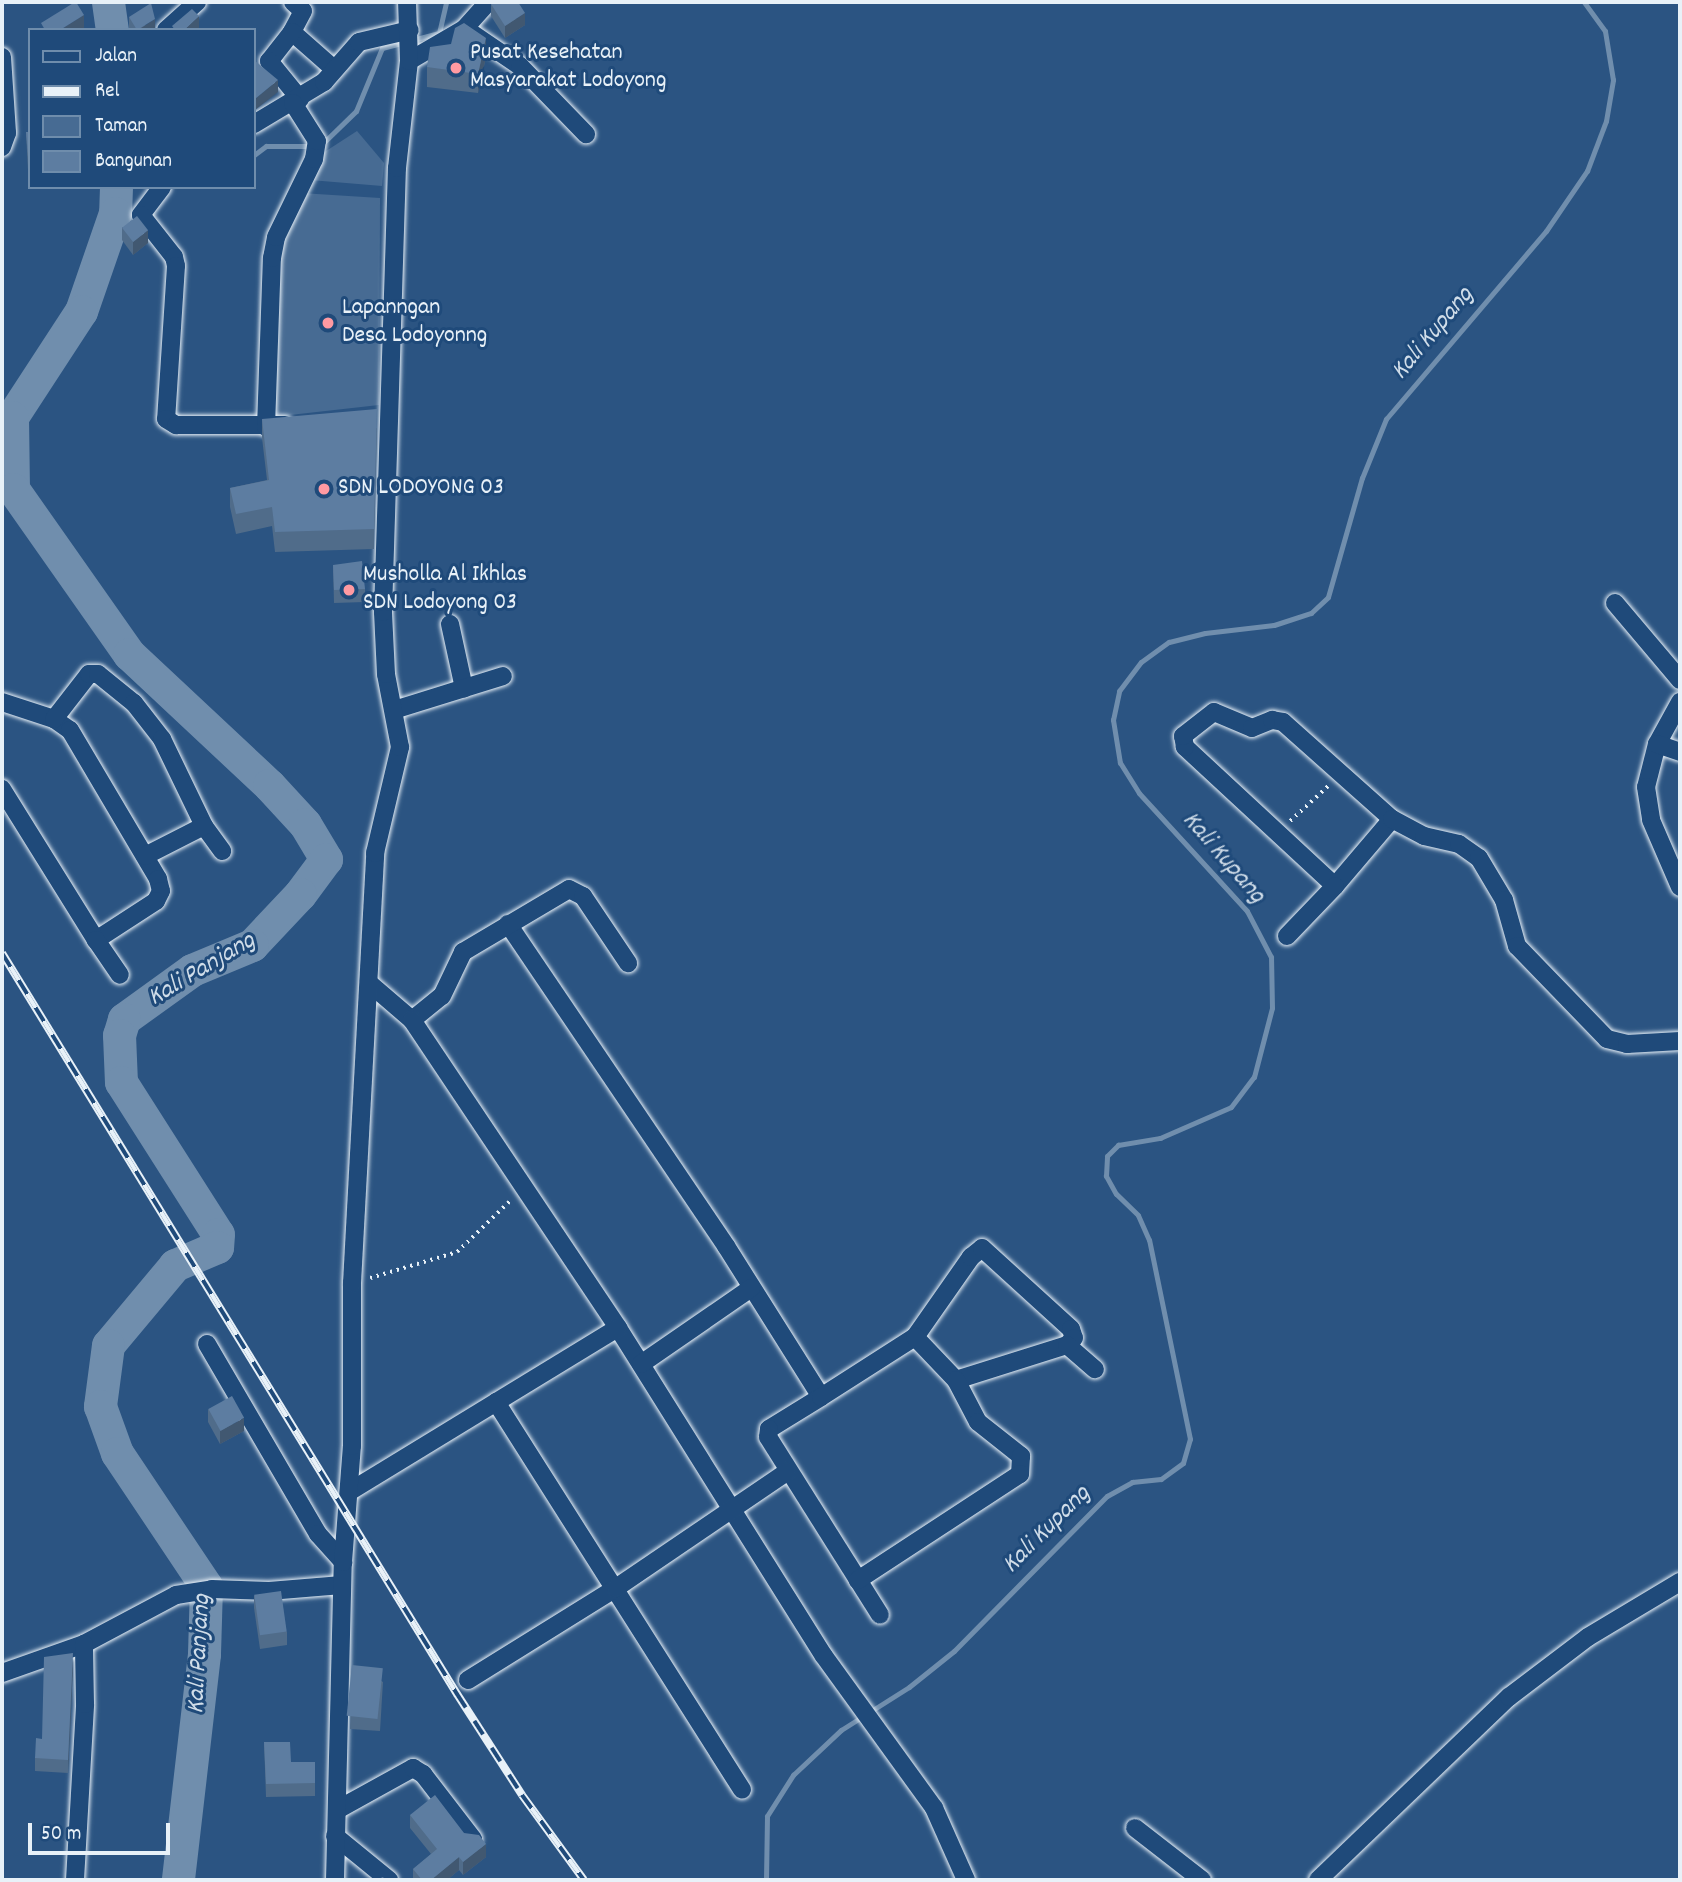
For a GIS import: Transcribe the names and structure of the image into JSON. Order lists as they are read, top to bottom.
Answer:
{
  "water": ["Kali Kupang", "Kali Panjang"],
  "places": [
    "Pusat Kesehatan Masyarakat Lodoyong",
    "Lapanngan Desa Lodoyonng",
    "SDN LODOYONG 03",
    "Musholla Al Ikhlas SDN Lodoyong 03"
  ],
  "legend": [
    "Jalan",
    "Rel",
    "Taman",
    "Bangunan"
  ],
  "scale_bar": "50 m"
}
